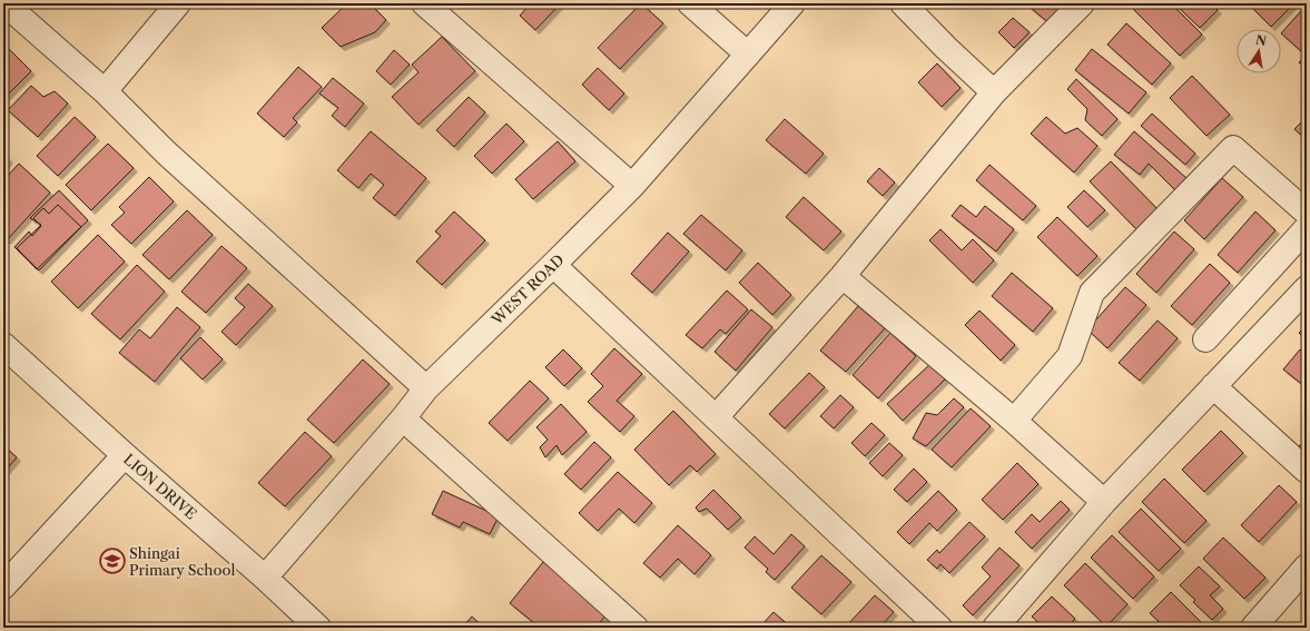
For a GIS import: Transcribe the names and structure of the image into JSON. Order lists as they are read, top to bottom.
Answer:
{
  "streets": {
    "street": ["WEST ROAD", "LION DRIVE"]
  },
  "crossings": [
    ["WEST ROAD", "LION DRIVE"]
  ],
  "places": {
    "school or university": ["Shingai Primary School"]
  },
  "north": "top"
}
